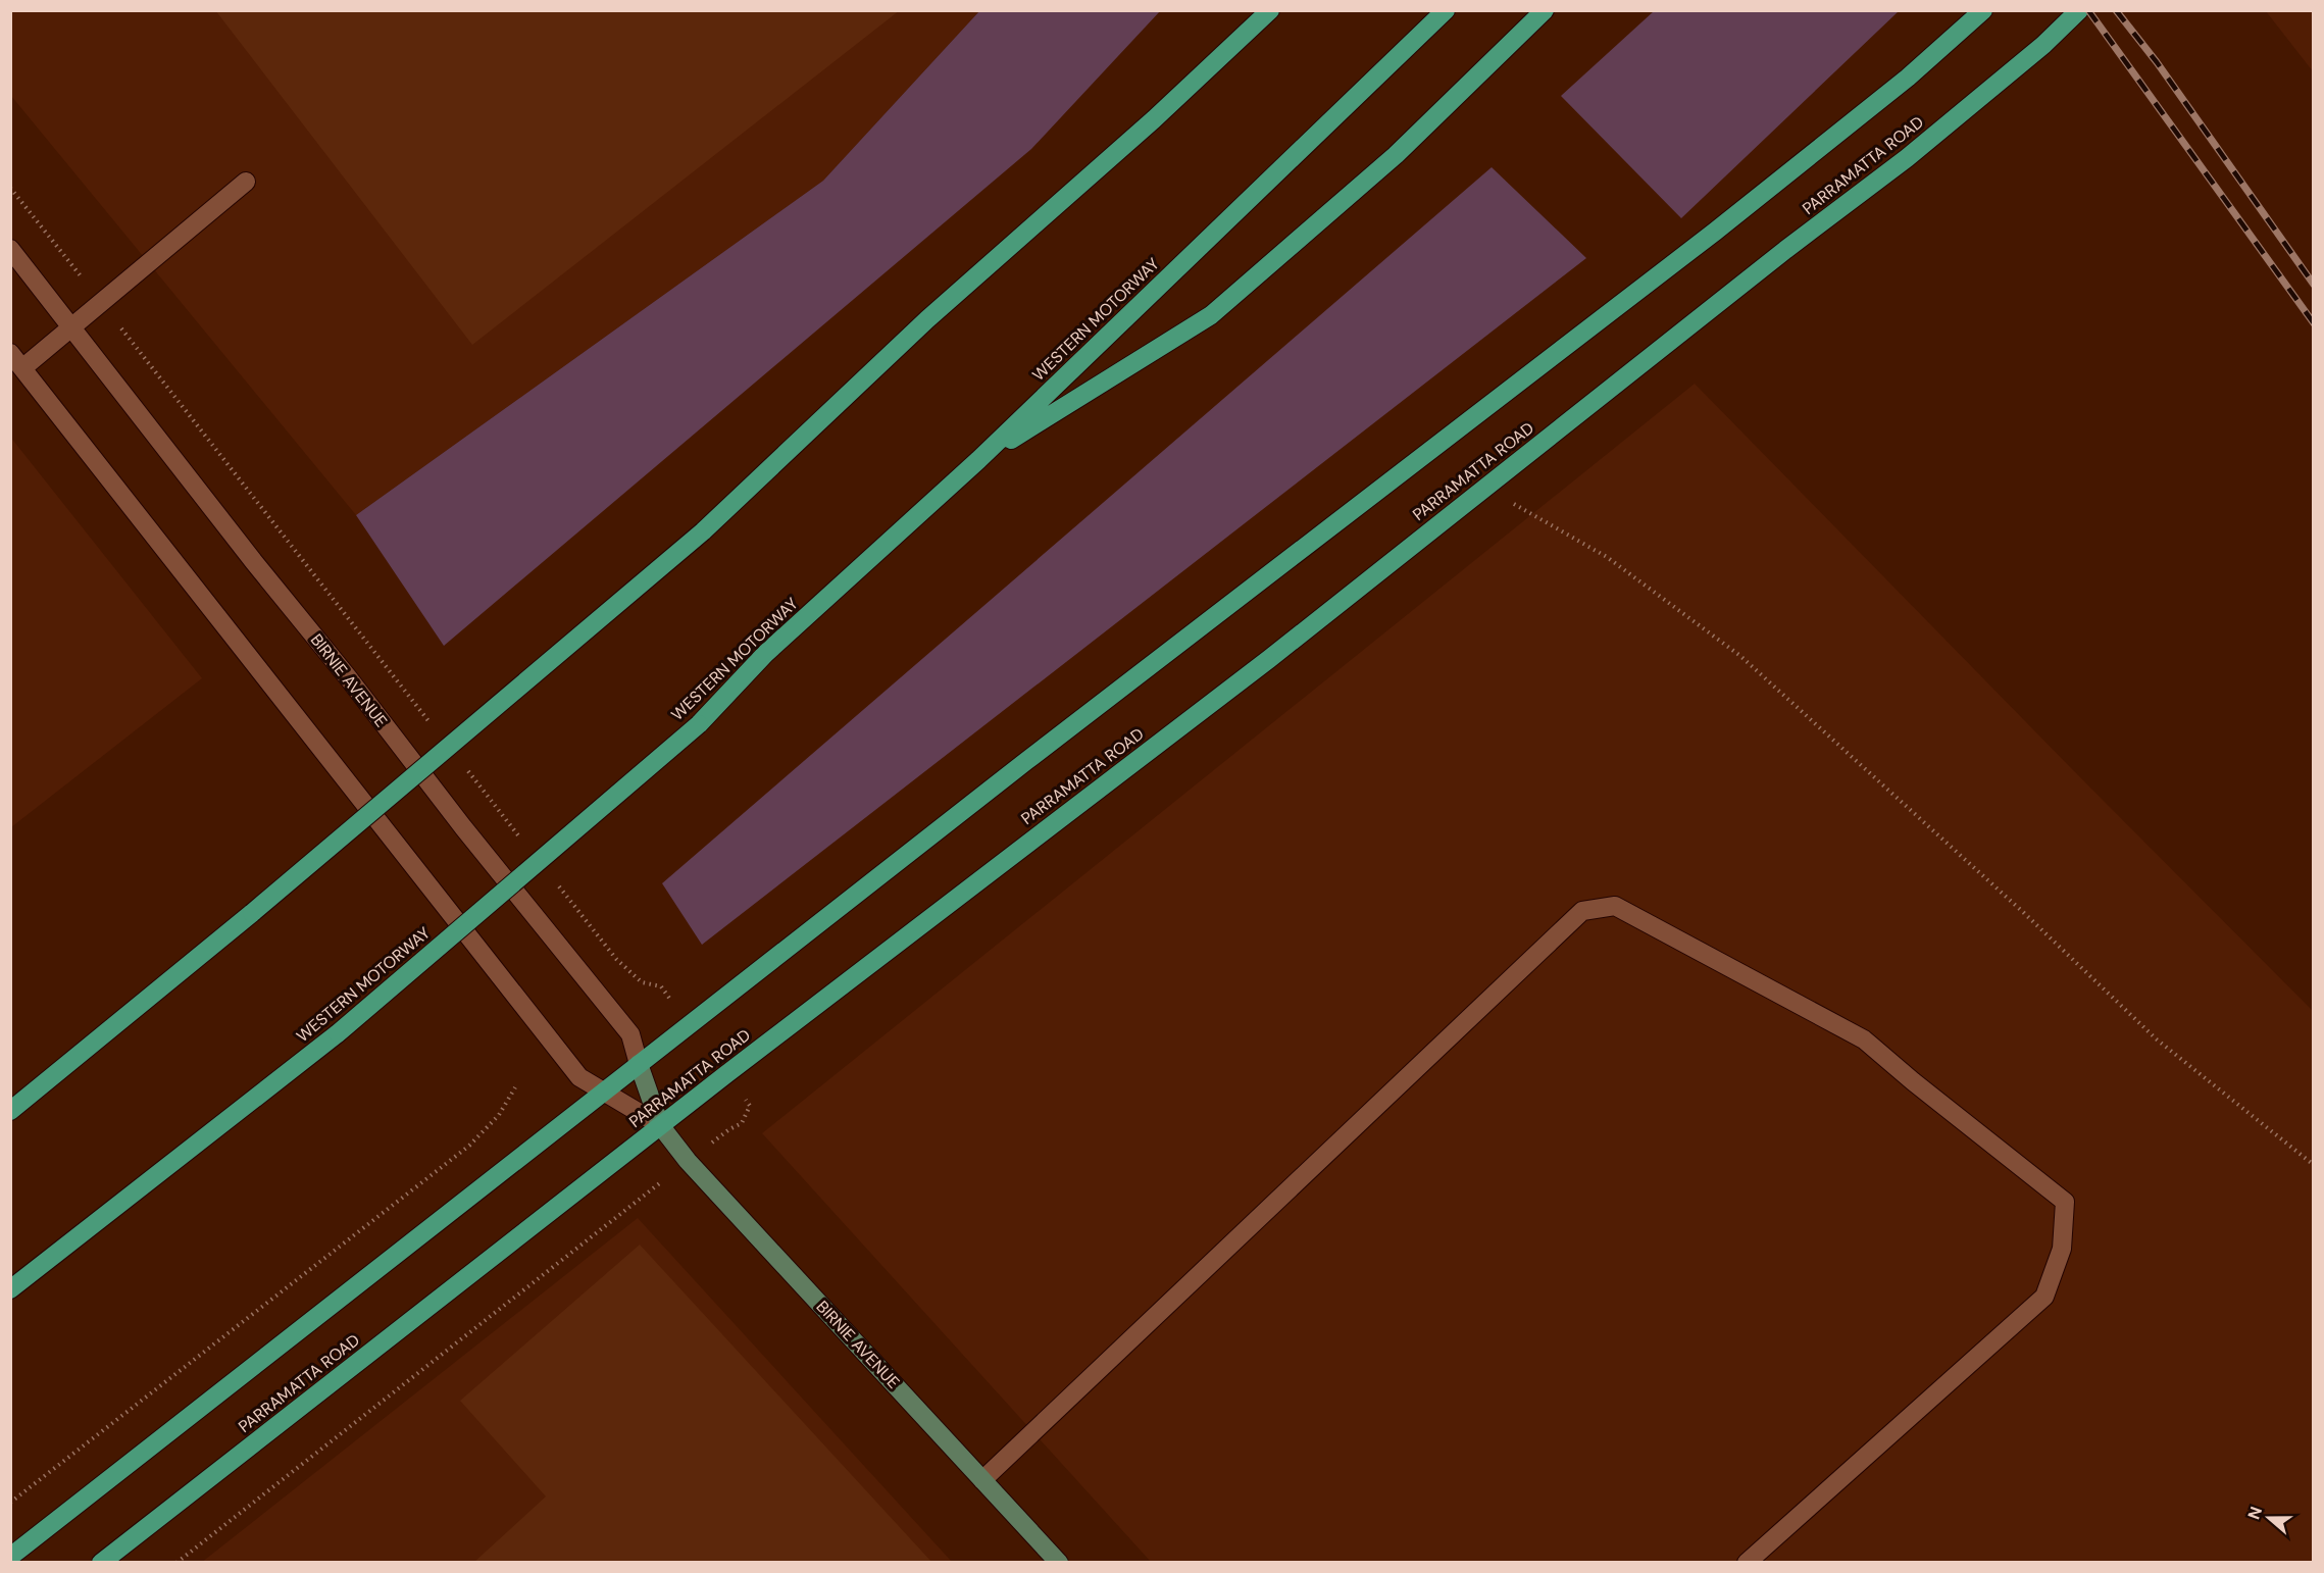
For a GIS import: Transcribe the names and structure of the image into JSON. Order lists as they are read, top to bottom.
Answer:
{
  "streets": {
    "highway": ["PARRAMATTA ROAD", "WESTERN MOTORWAY"],
    "main road": ["BIRNIE AVENUE"]
  },
  "crossings": [
    ["PARRAMATTA ROAD", "BIRNIE AVENUE"]
  ],
  "north": "left"
}
